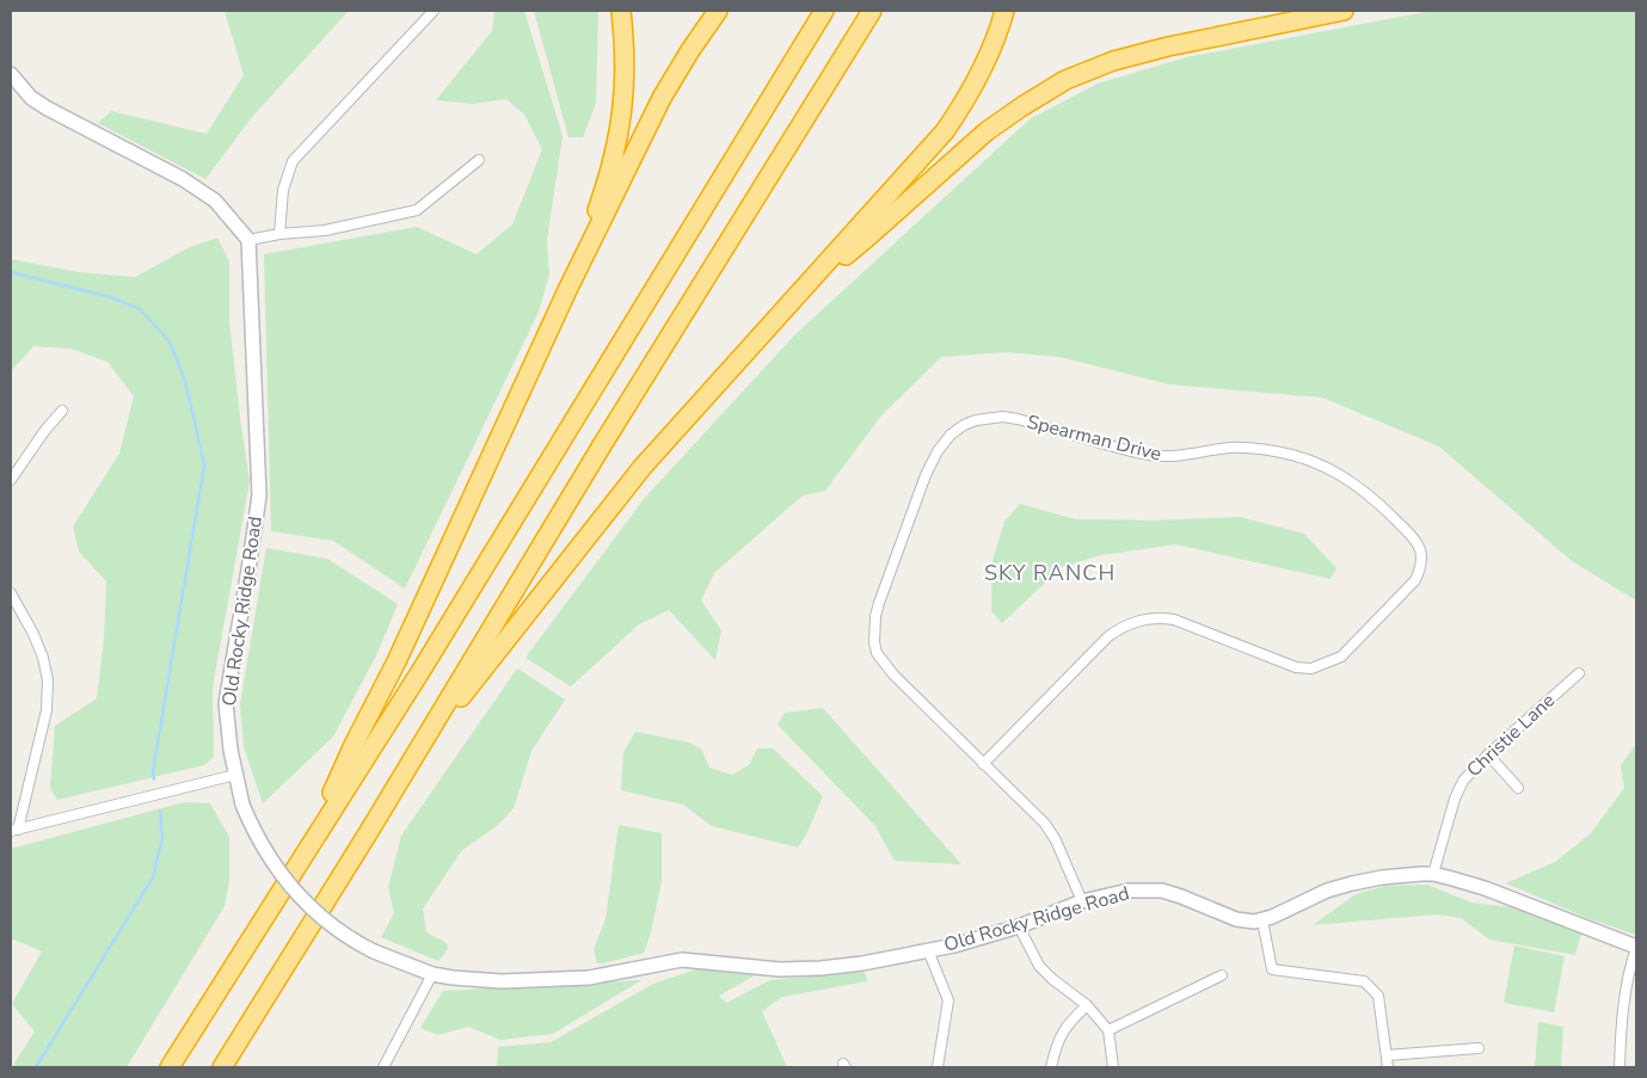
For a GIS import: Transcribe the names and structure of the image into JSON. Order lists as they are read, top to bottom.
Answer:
{
  "streets": {
    "street": ["Spearman Drive", "Old Rocky Ridge Road", "Christie Lane"]
  },
  "crossings": [
    ["Spearman Drive", "Old Rocky Ridge Road"],
    ["Old Rocky Ridge Road", "Christie Lane"]
  ],
  "districts": ["SKY RANCH"]
}
